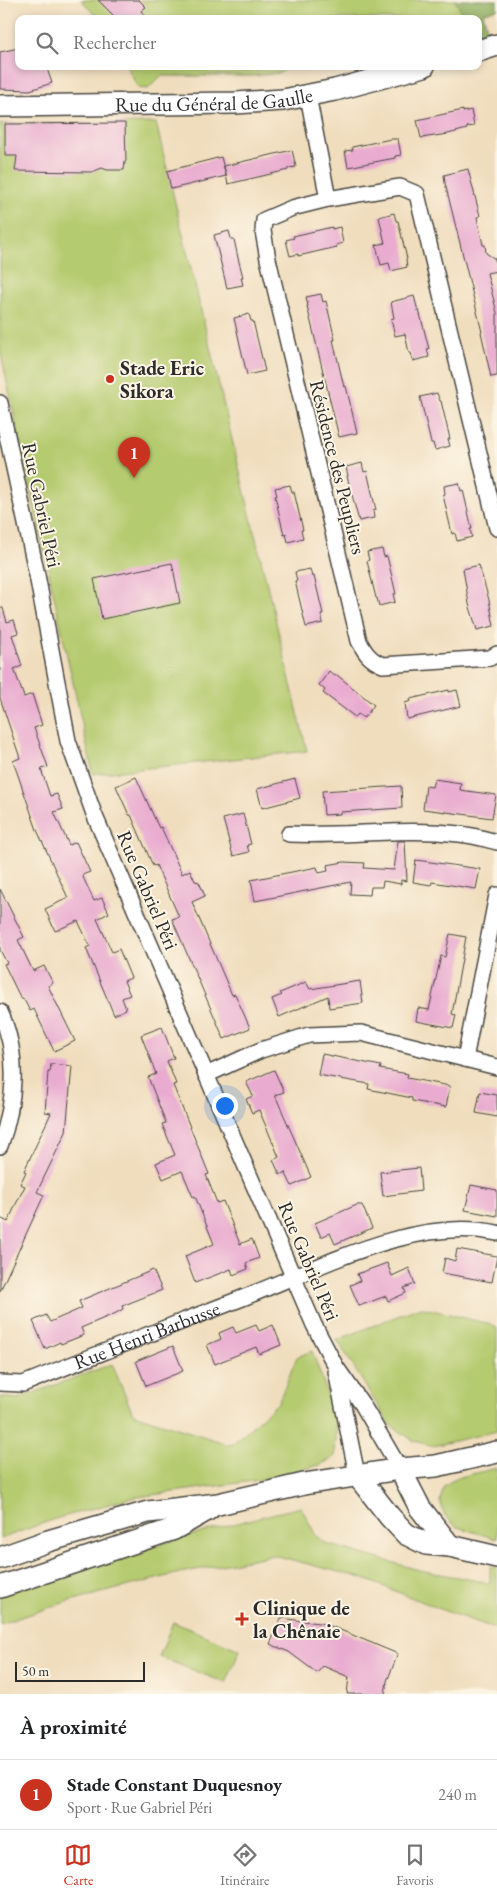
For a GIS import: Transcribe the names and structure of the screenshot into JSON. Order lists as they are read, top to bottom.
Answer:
{
  "streets": {
    "main road": ["Rue du Général de Gaulle"],
    "street": ["Résidence des Peupliers", "Rue Gabriel Péri", "Rue Henri Barbusse"]
  },
  "crossings": [
    ["Rue Gabriel Péri", "Rue Henri Barbusse"]
  ],
  "places": {
    "other": ["Stade Eric Sikora"],
    "health": ["Clinique de la Chênaie"]
  },
  "scale_bar": "50 m",
  "page": {
    "search": "Rechercher",
    "pins": "1",
    "scale": "50 m",
    "heading": "À proximité",
    "list": [
      {
        "mark": "1",
        "name": "Stade Constant Duquesnoy",
        "note": "Sport · Rue Gabriel Péri",
        "value": "240 m"
      }
    ],
    "nav": ["Carte", "Itinéraire", "Favoris"]
  }
}
